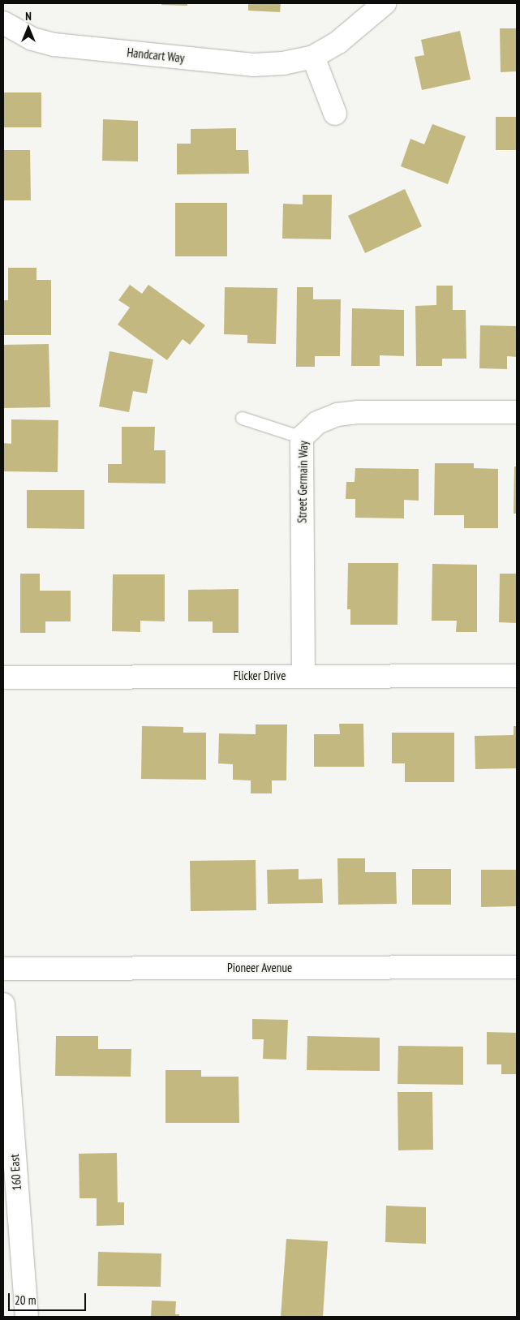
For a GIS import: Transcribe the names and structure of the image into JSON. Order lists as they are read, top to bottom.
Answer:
{
  "streets": {
    "street": [
      "Handcart Way",
      "Street Germain Way",
      "Flicker Drive",
      "Pioneer Avenue",
      "160 East"
    ]
  },
  "crossings": [
    ["Street Germain Way", "Flicker Drive"]
  ],
  "scale_bar": "20 m",
  "north": "top"
}
